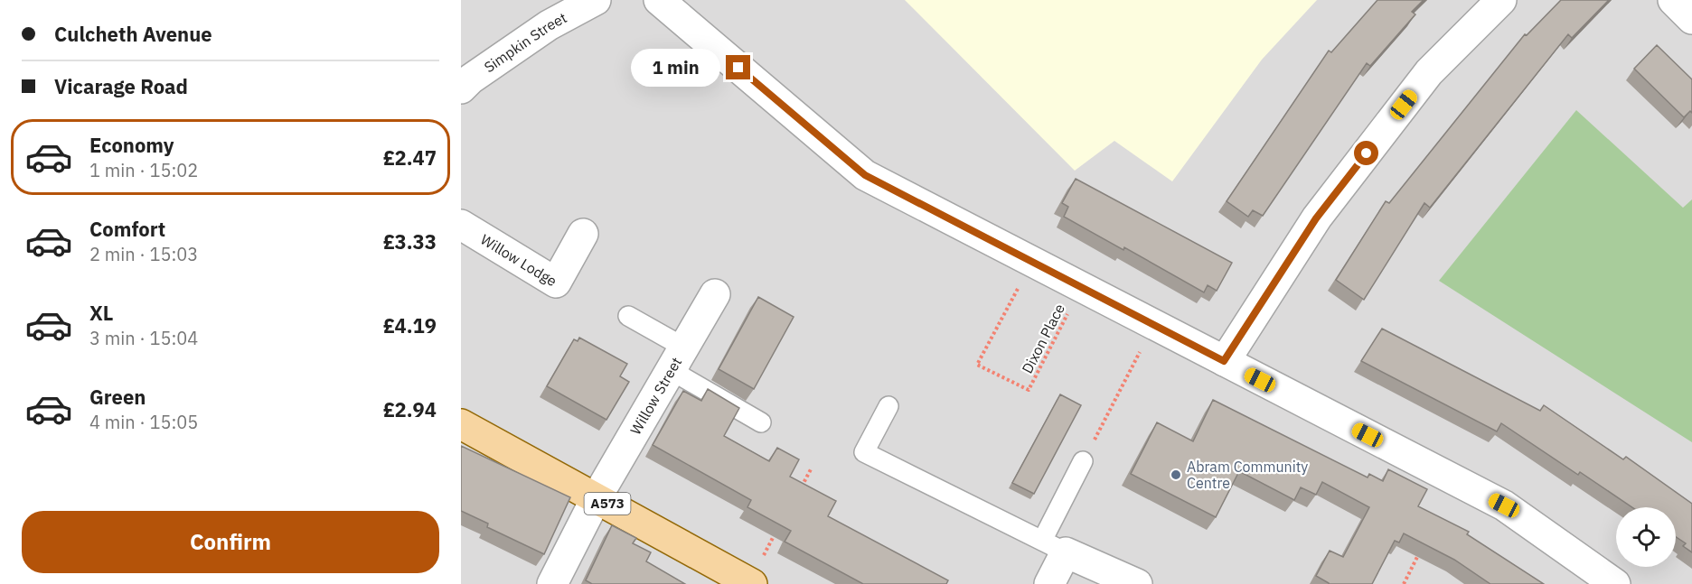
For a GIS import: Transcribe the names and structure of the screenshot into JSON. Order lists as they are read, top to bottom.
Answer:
{
  "streets": {
    "main road": ["A573"],
    "street": ["Simpkin Street", "Willow Lodge", "Willow Street"],
    "path": ["Dixon Place"]
  },
  "crossings": [
    ["Willow Street", "A573"]
  ],
  "places": ["Abram Community Centre"],
  "page": {
    "banner": ["Culcheth Avenue", "Vicarage Road"],
    "bubble": "1 min",
    "list": [
      {
        "name": "Economy",
        "note": "1 min · 15:02",
        "value": "£2.47"
      },
      {
        "name": "Comfort",
        "note": "2 min · 15:03",
        "value": "£3.33"
      },
      {
        "name": "XL",
        "note": "3 min · 15:04",
        "value": "£4.19"
      },
      {
        "name": "Green",
        "note": "4 min · 15:05",
        "value": "£2.94"
      }
    ],
    "buttons": "Confirm"
  }
}
